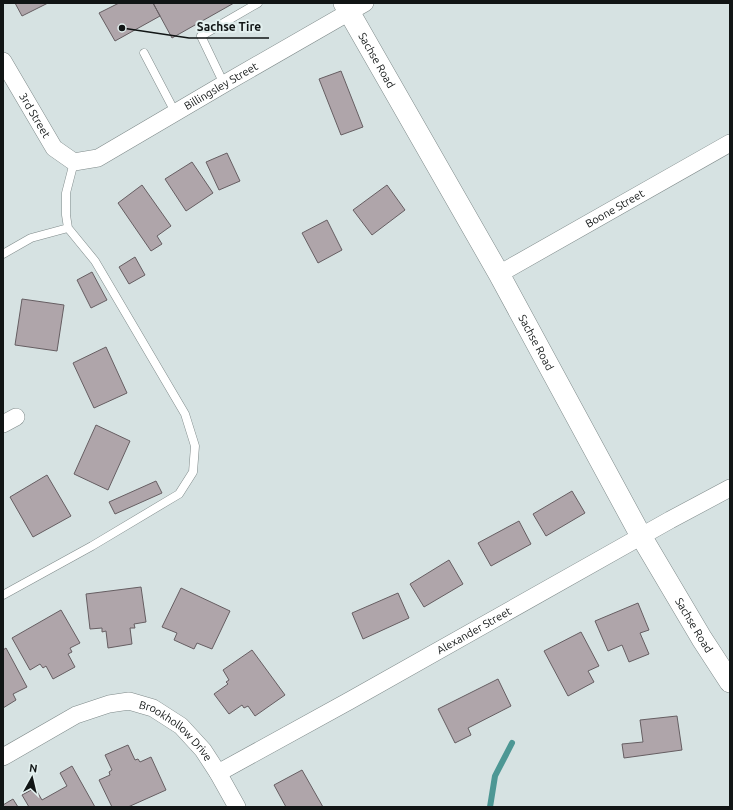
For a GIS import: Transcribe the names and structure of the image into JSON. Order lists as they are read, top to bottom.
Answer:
{
  "streets": {
    "street": [
      "Sachse Road",
      "Billingsley Street",
      "3rd Street",
      "Boone Street",
      "Alexander Street",
      "Brookhollow Drive"
    ]
  },
  "crossings": [
    ["Sachse Road", "Billingsley Street"],
    ["Sachse Road", "Boone Street"],
    ["Sachse Road", "Alexander Street"],
    ["Billingsley Street", "3rd Street"],
    ["Alexander Street", "Brookhollow Drive"]
  ],
  "places": ["Sachse Tire"],
  "north": "top"
}
